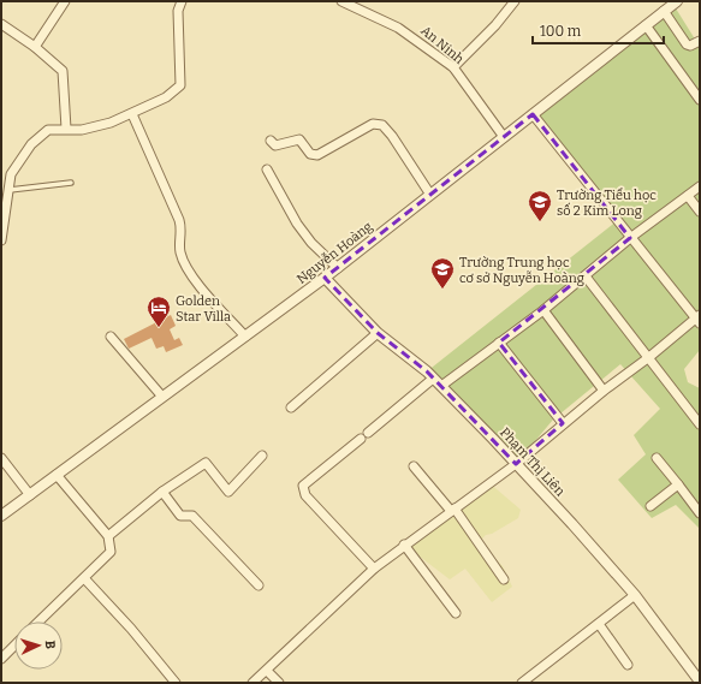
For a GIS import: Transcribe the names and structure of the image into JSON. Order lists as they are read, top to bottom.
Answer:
{
  "streets": {
    "street": ["An Ninh", "Nguyễn Hoàng", "Phạm Thị Liên"]
  },
  "crossings": [
    ["An Ninh", "Nguyễn Hoàng"],
    ["Nguyễn Hoàng", "Phạm Thị Liên"]
  ],
  "places": {
    "school or university": ["Trường Tiểu học số 2 Kim Long", "Trường Trung học cơ sở Nguyễn Hoàng"],
    "hotel": ["Golden Star Villa"]
  },
  "scale_bar": "100 m",
  "north": "right"
}
